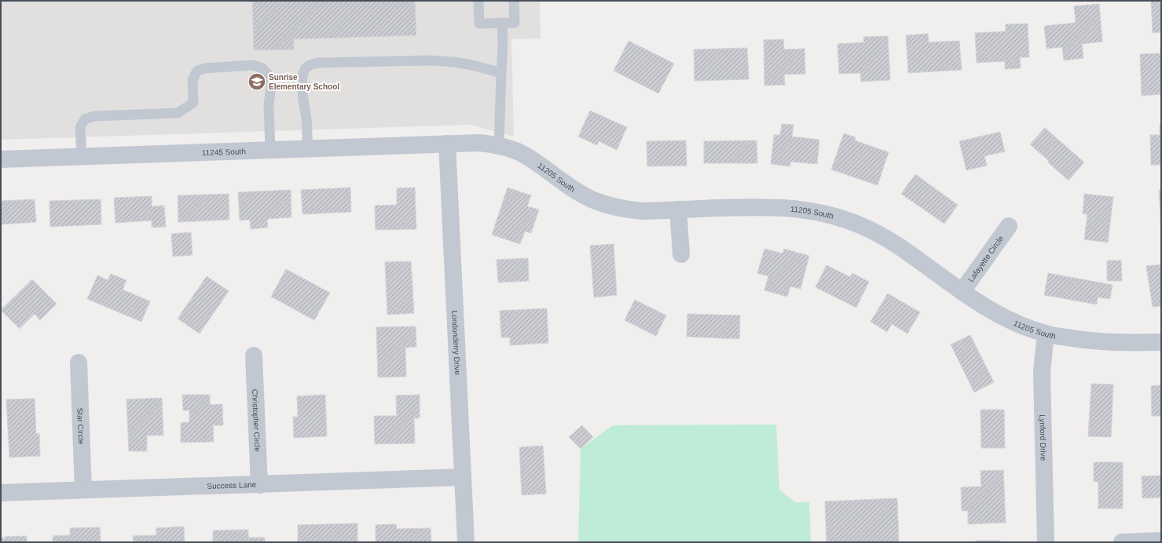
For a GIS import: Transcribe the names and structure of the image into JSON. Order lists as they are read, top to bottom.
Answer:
{
  "streets": {
    "street": [
      "11245 South",
      "11205 South",
      "Lafayette Circle",
      "Londonderry Drive",
      "Christopher Circle",
      "Star Circle",
      "Lynford Drive",
      "Success Lane"
    ]
  },
  "crossings": [
    ["11245 South", "11205 South"],
    ["11245 South", "Londonderry Drive"],
    ["11205 South", "Lafayette Circle"],
    ["11205 South", "Londonderry Drive"],
    ["11205 South", "Lynford Drive"],
    ["Londonderry Drive", "Success Lane"],
    ["Christopher Circle", "Success Lane"],
    ["Star Circle", "Success Lane"]
  ],
  "places": {
    "school or university": ["Sunrise Elementary School"]
  }
}
